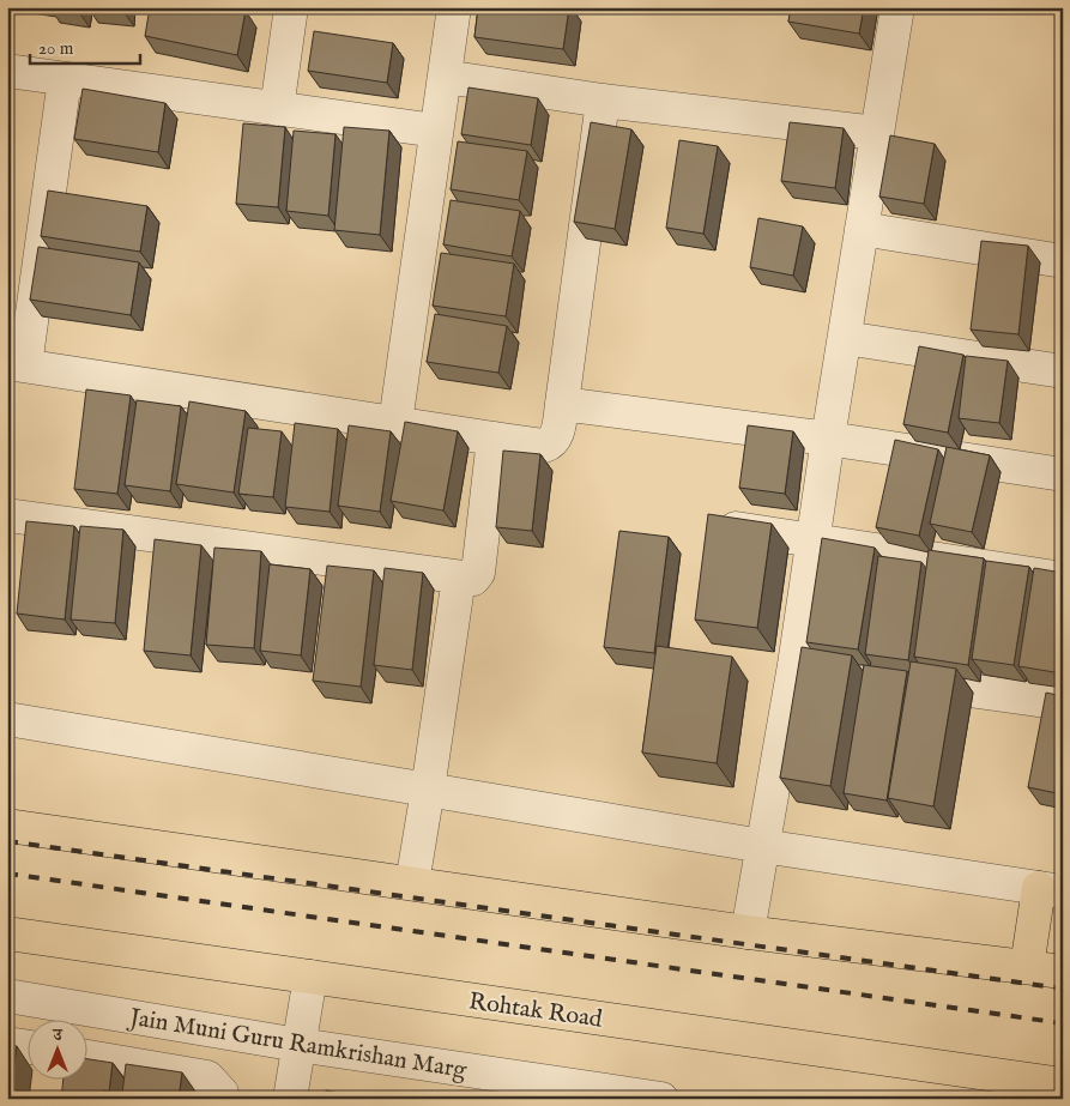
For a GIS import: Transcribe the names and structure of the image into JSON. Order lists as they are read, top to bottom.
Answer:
{
  "streets": {
    "main road": ["Rohtak Road"],
    "street": ["Jain Muni Guru Ramkrishan Marg"]
  },
  "scale_bar": "20 m",
  "north": "top"
}
